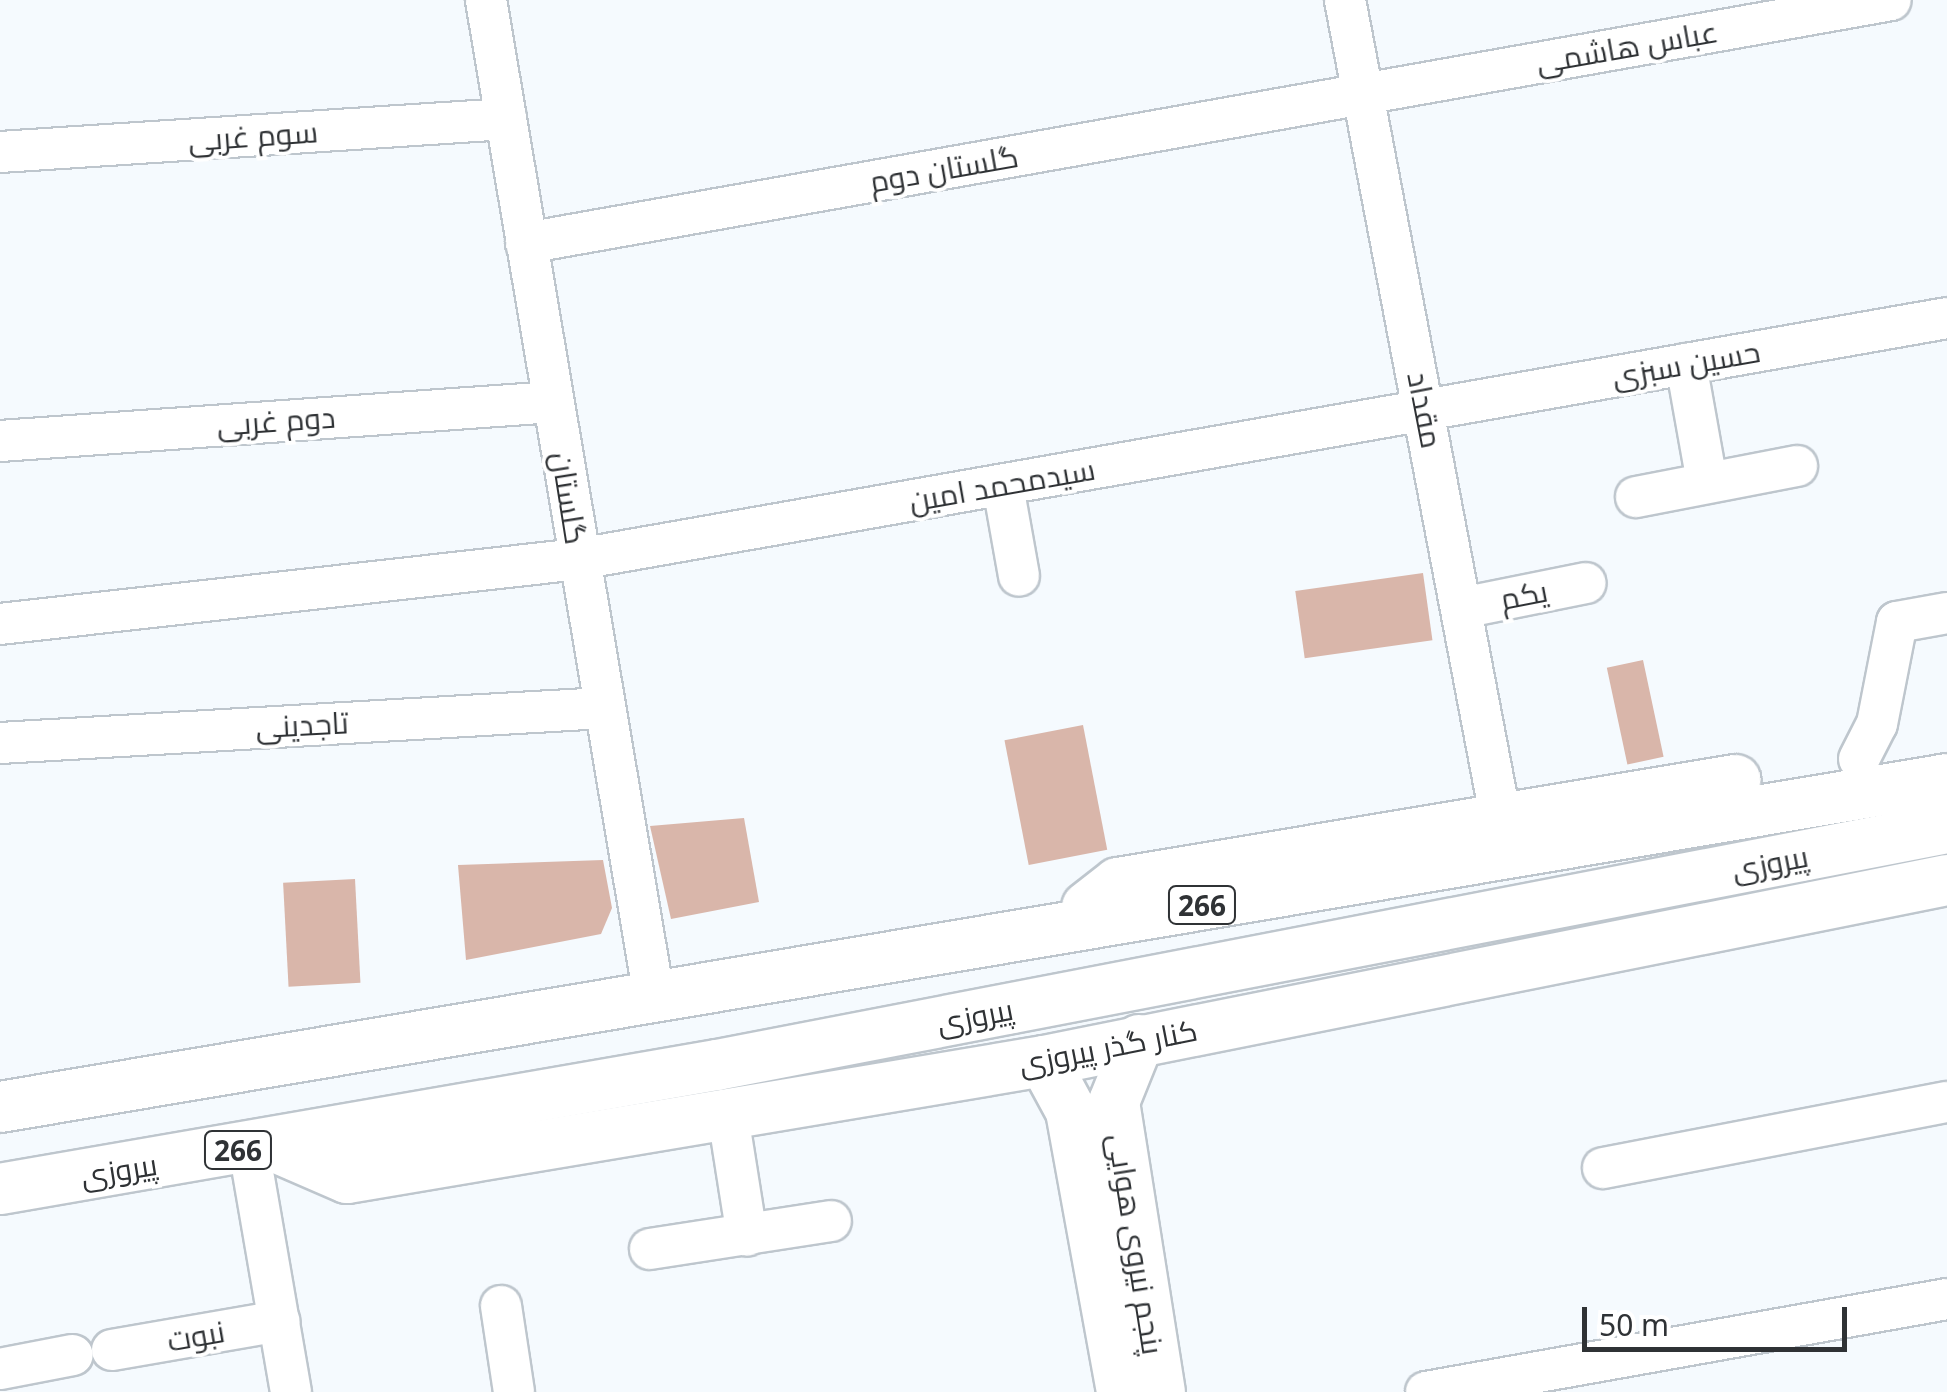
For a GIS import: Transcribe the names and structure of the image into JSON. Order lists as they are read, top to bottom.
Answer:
{
  "streets": {
    "main road": [
      "پیروزی",
      "266",
      "کنار گذر پیروزی",
      "پنجم نیروی هوایی"
    ],
    "street": [
      "عباس هاشمی",
      "سوم غربی",
      "گلستان دوم",
      "حسین سبزی",
      "مقداد",
      "دوم غربی",
      "سیدمحمد امین",
      "گلستان",
      "یکم",
      "تاجدینی",
      "نبوت"
    ]
  },
  "crossings": [
    ["عباس هاشمی", "گلستان دوم"],
    ["عباس هاشمی", "مقداد"],
    ["سوم غربی", "گلستان"],
    ["گلستان دوم", "مقداد"],
    ["گلستان دوم", "گلستان"],
    ["حسین سبزی", "مقداد"],
    ["حسین سبزی", "سیدمحمد امین"],
    ["مقداد", "سیدمحمد امین"],
    ["مقداد", "یکم"],
    ["دوم غربی", "گلستان"],
    ["سیدمحمد امین", "گلستان"],
    ["گلستان", "تاجدینی"],
    ["گلستان", "پیروزی"],
    ["پیروزی", "کنار گذر پیروزی"],
    ["کنار گذر پیروزی", "پنجم نیروی هوایی"]
  ],
  "scale_bar": "50 m"
}
